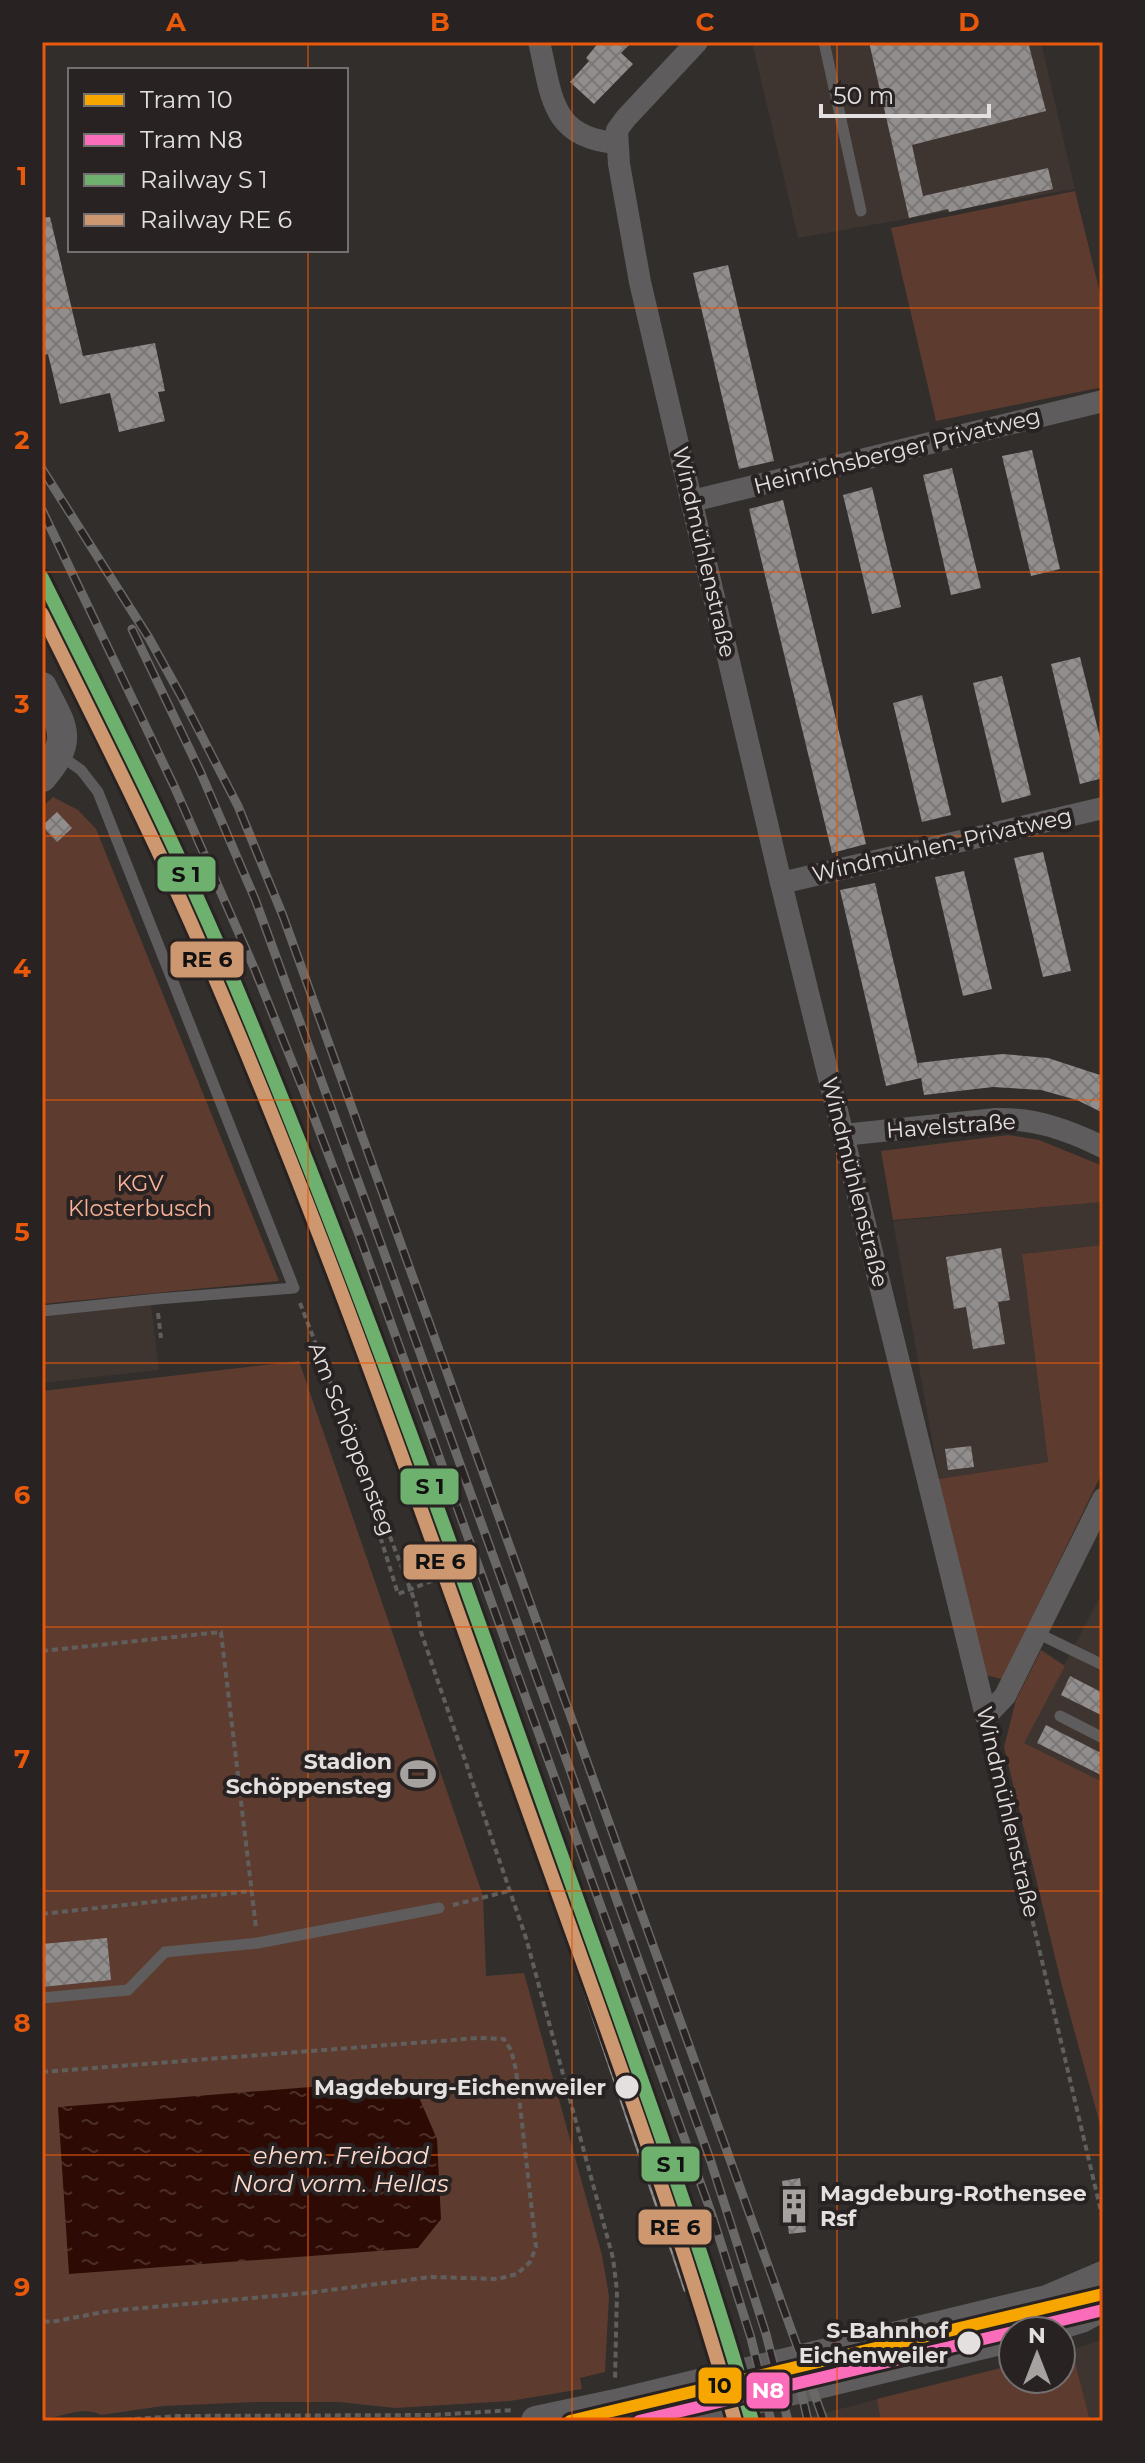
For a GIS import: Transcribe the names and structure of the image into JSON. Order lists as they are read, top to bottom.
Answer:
{
  "streets": {
    "street": [
      "Heinrichsberger Privatweg",
      "Windmühlenstraße",
      "Windmühlen-Privatweg",
      "Havelstraße"
    ],
    "path": ["Am Schöppensteg"]
  },
  "crossings": [
    ["Heinrichsberger Privatweg", "Windmühlenstraße"],
    ["Windmühlenstraße", "Windmühlen-Privatweg"],
    ["Windmühlenstraße", "Havelstraße"]
  ],
  "water": ["ehem. Freibad Nord vorm. Hellas"],
  "parks": ["KGV Klosterbusch"],
  "places": {
    "sports": ["Stadion Schöppensteg"],
    "other": ["Magdeburg-Eichenweiler", "S-Bahnhof Eichenweiler"],
    "building": ["Magdeburg-Rothensee Rsf"]
  },
  "lines": ["tram line 10", "tram line N8"],
  "legend": [
    "Tram 10",
    "Tram N8",
    "Railway S 1",
    "Railway RE 6"
  ],
  "scale_bar": "50 m",
  "north": "top",
  "grid": {
    "columns": [
      "A",
      "B",
      "C",
      "D"
    ],
    "rows": [
      "1",
      "2",
      "3",
      "4",
      "5",
      "6",
      "7",
      "8",
      "9"
    ]
  }
}
